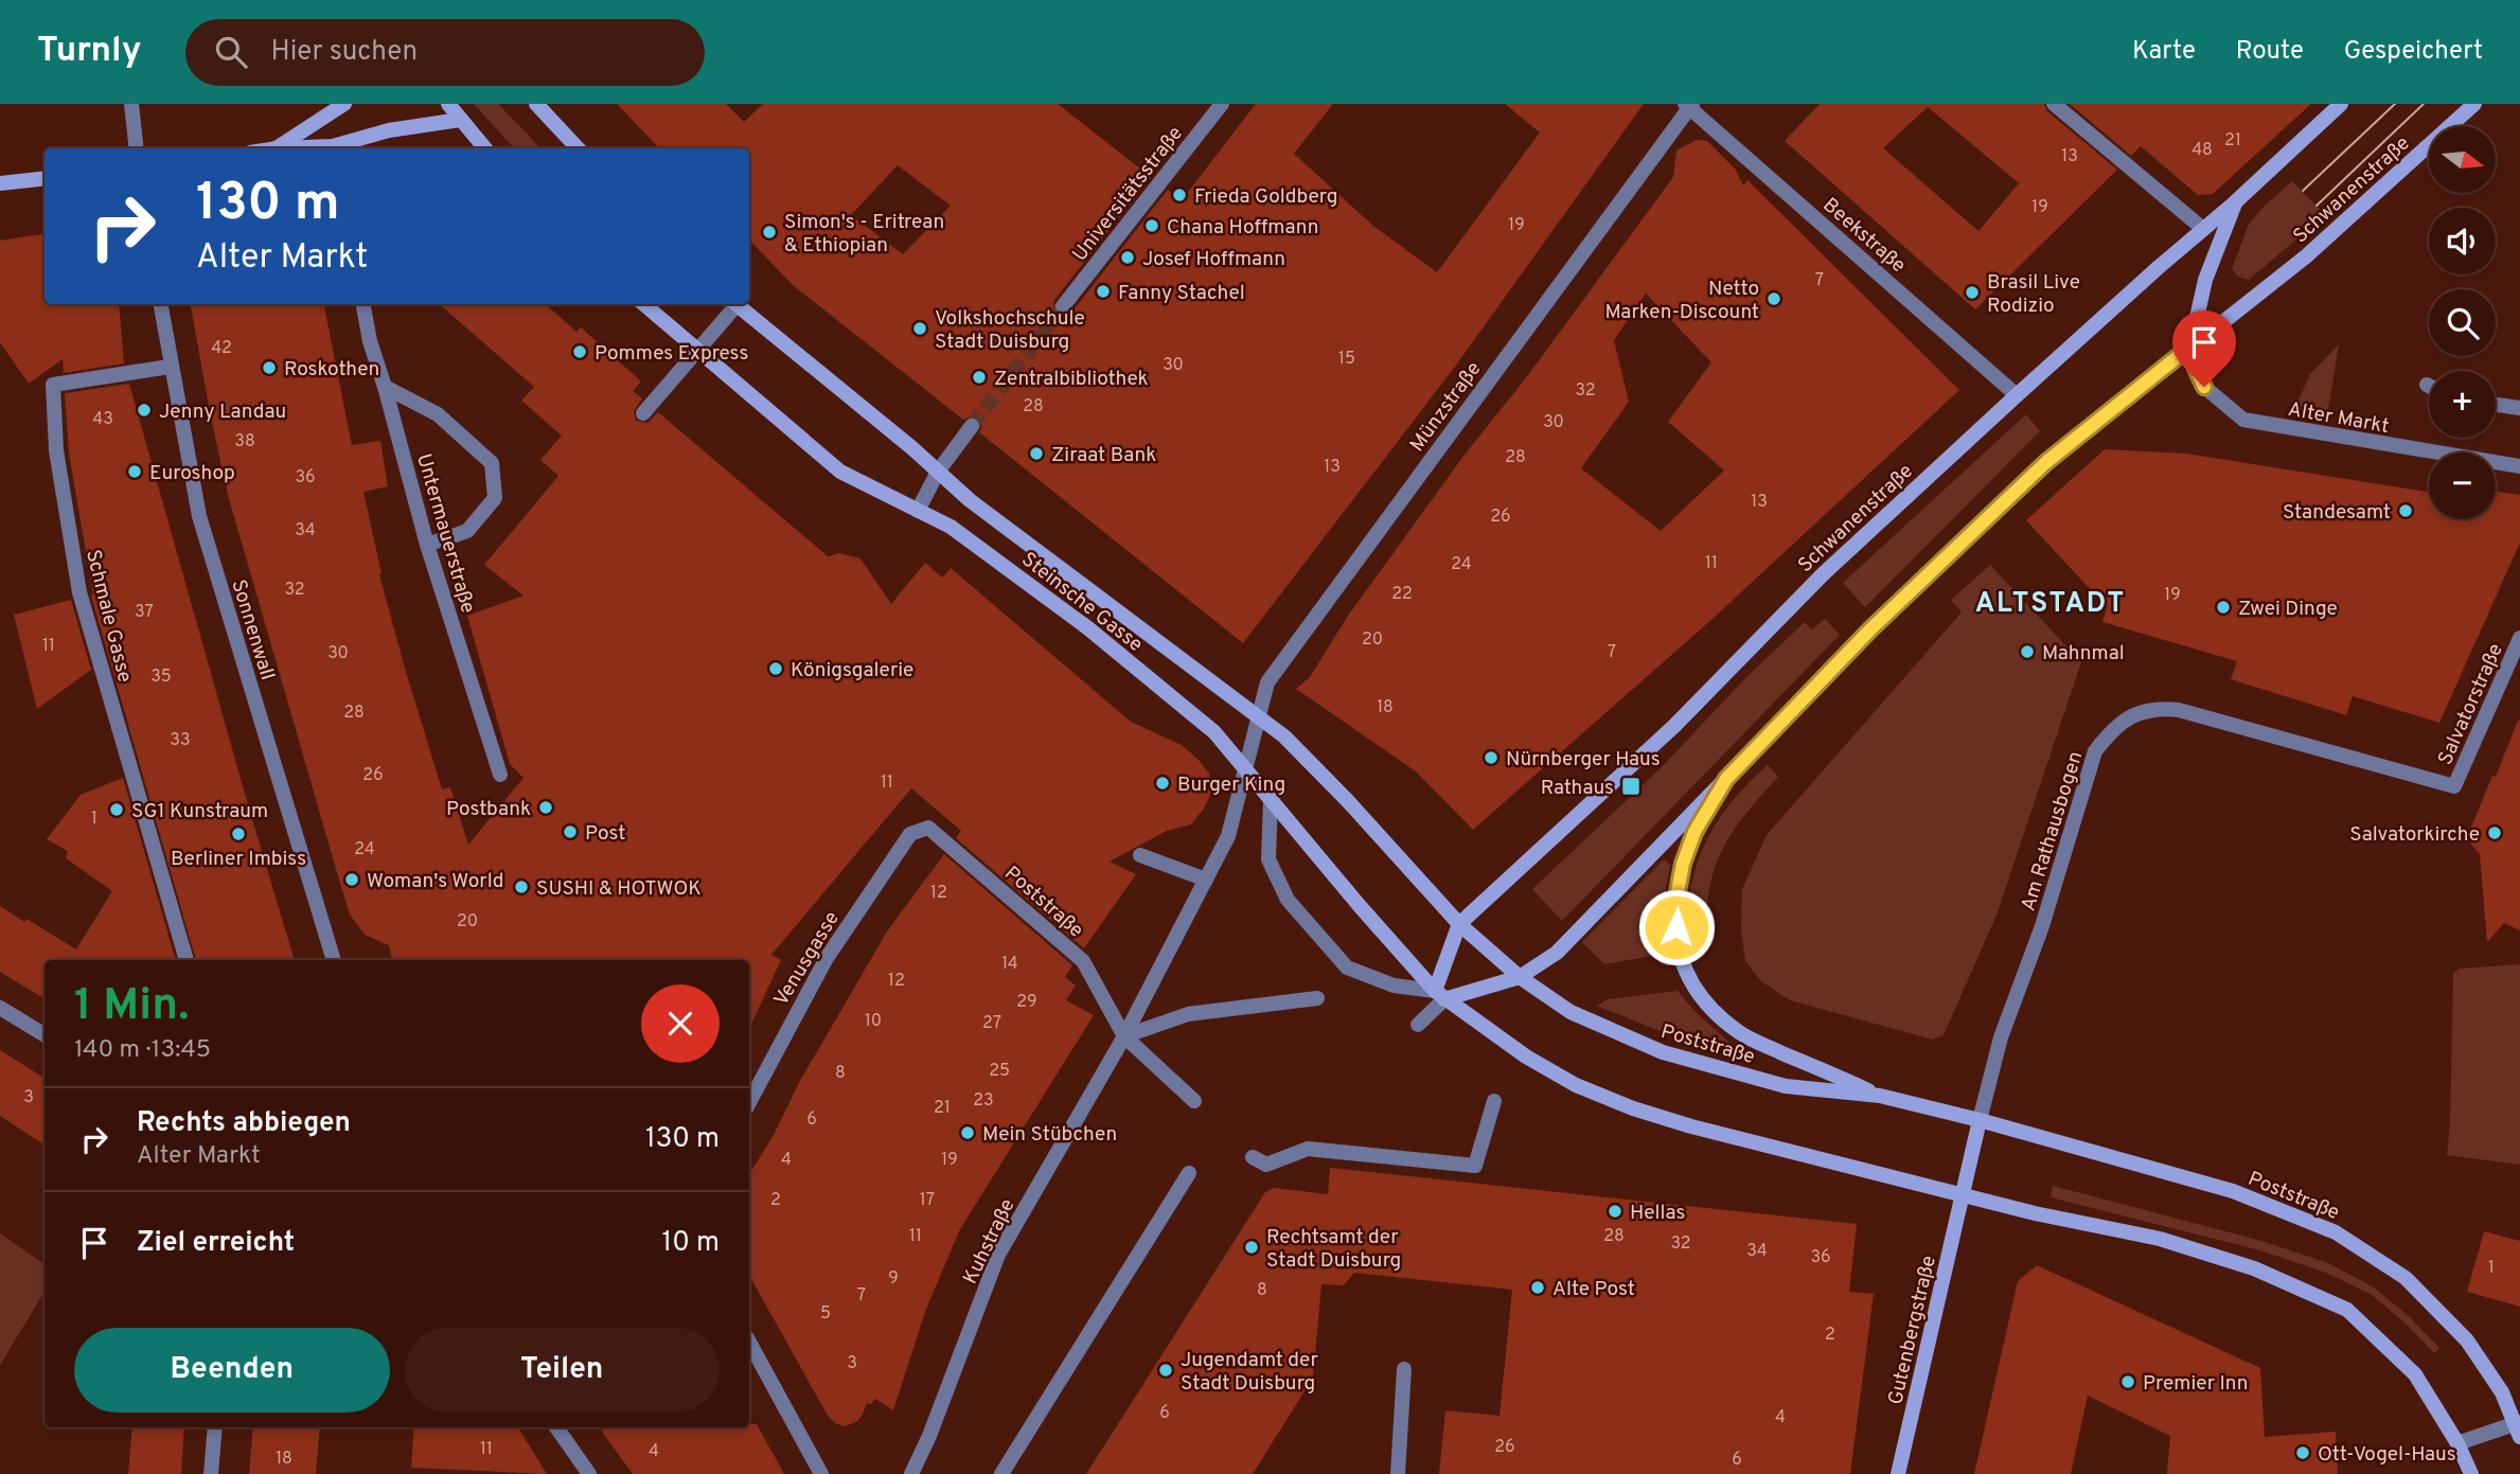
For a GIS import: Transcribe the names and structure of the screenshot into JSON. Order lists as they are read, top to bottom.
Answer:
{
  "streets": {
    "main road": [
      "Schwanenstraße",
      "Steinsche Gasse",
      "Poststraße",
      "Gutenbergstraße"
    ],
    "street": [
      "Universitätsstraße",
      "Beekstraße",
      "Münzstraße",
      "Alter Markt",
      "Untermauerstraße",
      "Schmale Gasse",
      "Sonnenwall",
      "Salvatorstraße",
      "Am Rathausbogen",
      "Venusgasse",
      "Kuhstraße"
    ]
  },
  "crossings": [
    ["Schwanenstraße", "Beekstraße"],
    ["Schwanenstraße", "Alter Markt"],
    ["Schwanenstraße", "Steinsche Gasse"],
    ["Schwanenstraße", "Poststraße"],
    ["Beekstraße", "Münzstraße"],
    ["Münzstraße", "Steinsche Gasse"],
    ["Münzstraße", "Kuhstraße"],
    ["Steinsche Gasse", "Poststraße"],
    ["Steinsche Gasse", "Kuhstraße"],
    ["Schmale Gasse", "Sonnenwall"],
    ["Salvatorstraße", "Am Rathausbogen"],
    ["Am Rathausbogen", "Poststraße"],
    ["Poststraße", "Venusgasse"],
    ["Poststraße", "Kuhstraße"]
  ],
  "districts": ["ALTSTADT"],
  "places": {
    "other": [
      "Frieda Goldberg",
      "Chana Hoffmann",
      "Simon's - Eritrean & Ethiopian",
      "Josef Hoffmann",
      "Fanny Stachel",
      "Brasil Live Rodizio",
      "Netto Marken-Discount",
      "Volkshochschule Stadt Duisburg",
      "Pommes Express",
      "Roskothen",
      "Zentralbibliothek",
      "Jenny Landau",
      "Ziraat Bank",
      "Euroshop",
      "Standesamt",
      "Zwei Dinge",
      "Mahnmal",
      "Königsgalerie",
      "Nürnberger Haus",
      "Burger King",
      "Postbank",
      "SG1 Kunstraum",
      "Post",
      "Salvatorkirche",
      "Berliner Imbiss",
      "Woman's World",
      "SUSHI & HOTWOK",
      "Mein Stübchen",
      "Hellas",
      "Rechtsamt der Stadt Duisburg",
      "Alte Post",
      "Jugendamt der Stadt Duisburg",
      "Premier Inn",
      "Ott-Vogel-Haus"
    ],
    "transit": ["Rathaus"]
  },
  "house_numbers": [
    "21",
    "48",
    "13",
    "19",
    "19",
    "7",
    "42",
    "15",
    "30",
    "32",
    "28",
    "43",
    "30",
    "38",
    "28",
    "13",
    "36",
    "13",
    "26",
    "34",
    "11",
    "24",
    "32",
    "22",
    "19",
    "37",
    "20",
    "11",
    "7",
    "30",
    "35",
    "18",
    "28",
    "33",
    "26",
    "11",
    "1",
    "24",
    "12",
    "20",
    "14",
    "12",
    "29",
    "10",
    "27",
    "25",
    "8",
    "3",
    "23",
    "21",
    "6",
    "4",
    "19",
    "2",
    "17",
    "11",
    "28",
    "32",
    "34",
    "36",
    "1",
    "9",
    "8",
    "7",
    "5",
    "2",
    "3",
    "6",
    "4",
    "26",
    "11",
    "4",
    "18",
    "6"
  ],
  "north": "right",
  "page": {
    "header": "Turnly",
    "search": "Hier suchen",
    "nav": ["Karte", "Route", "Gespeichert"],
    "map_buttons": ["+", "−"],
    "turn": ["130 m", "Alter Markt"],
    "heading": ["1 Min.", "140 m · 13:45"],
    "list": [
      {
        "name": "Rechts abbiegen",
        "note": "Alter Markt",
        "value": "130 m"
      },
      {
        "name": "Ziel erreicht",
        "value": "10 m"
      }
    ],
    "buttons": ["Beenden", "Teilen"]
  }
}
